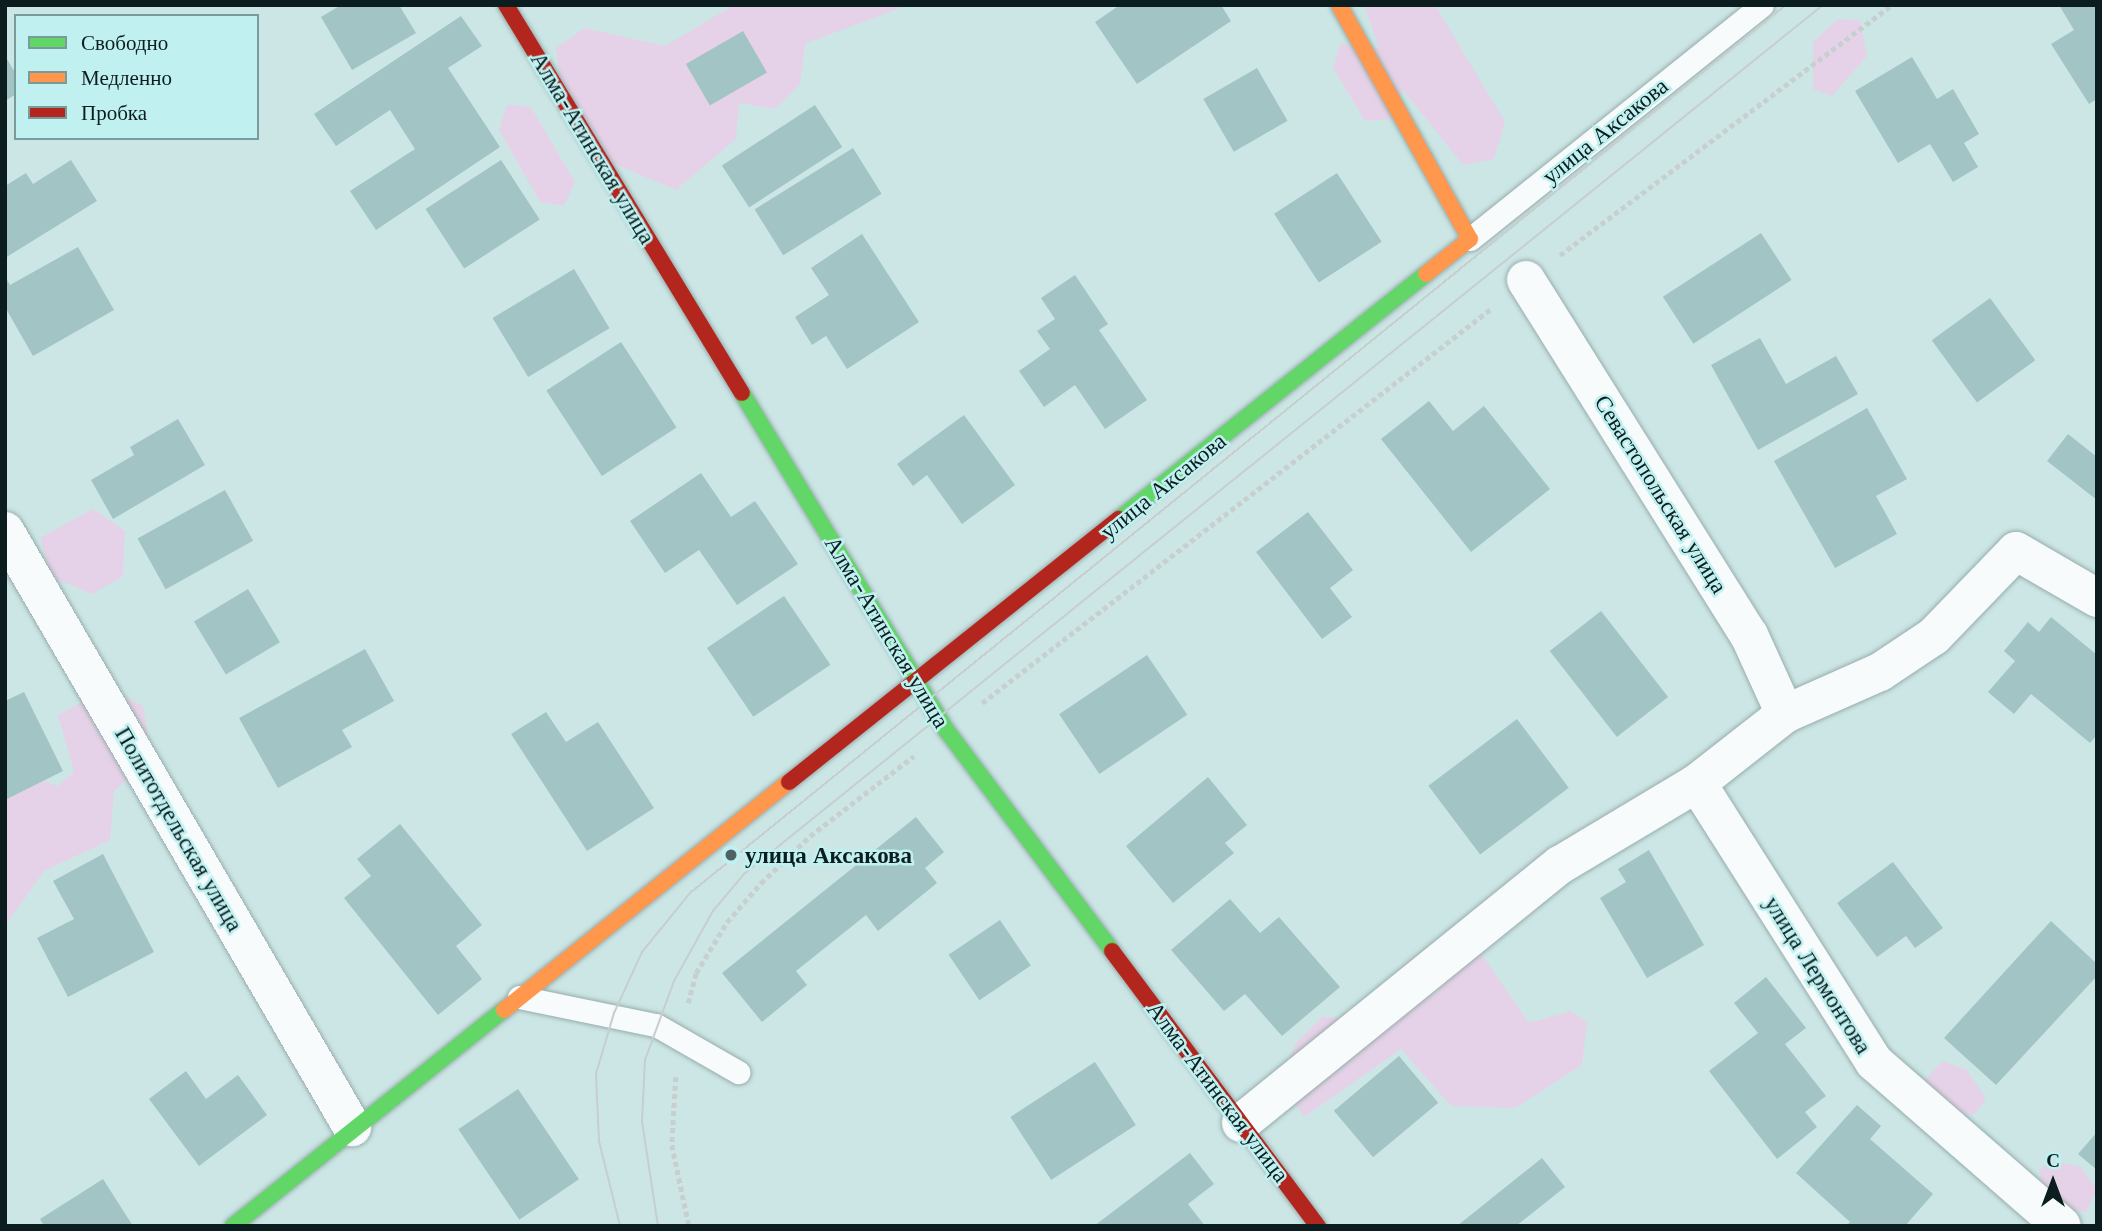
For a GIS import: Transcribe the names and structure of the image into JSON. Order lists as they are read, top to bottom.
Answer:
{
  "streets": {
    "street": [
      "улица Аксакова",
      "Алма-Атинская улица",
      "Севастопольская улица",
      "Политотдельская улица",
      "улица Лермонтова"
    ]
  },
  "crossings": [
    ["улица Аксакова", "Алма-Атинская улица"],
    ["улица Аксакова", "Политотдельская улица"]
  ],
  "places": ["улица Аксакова"],
  "legend": ["Свободно", "Медленно", "Пробка"],
  "north": "top"
}
